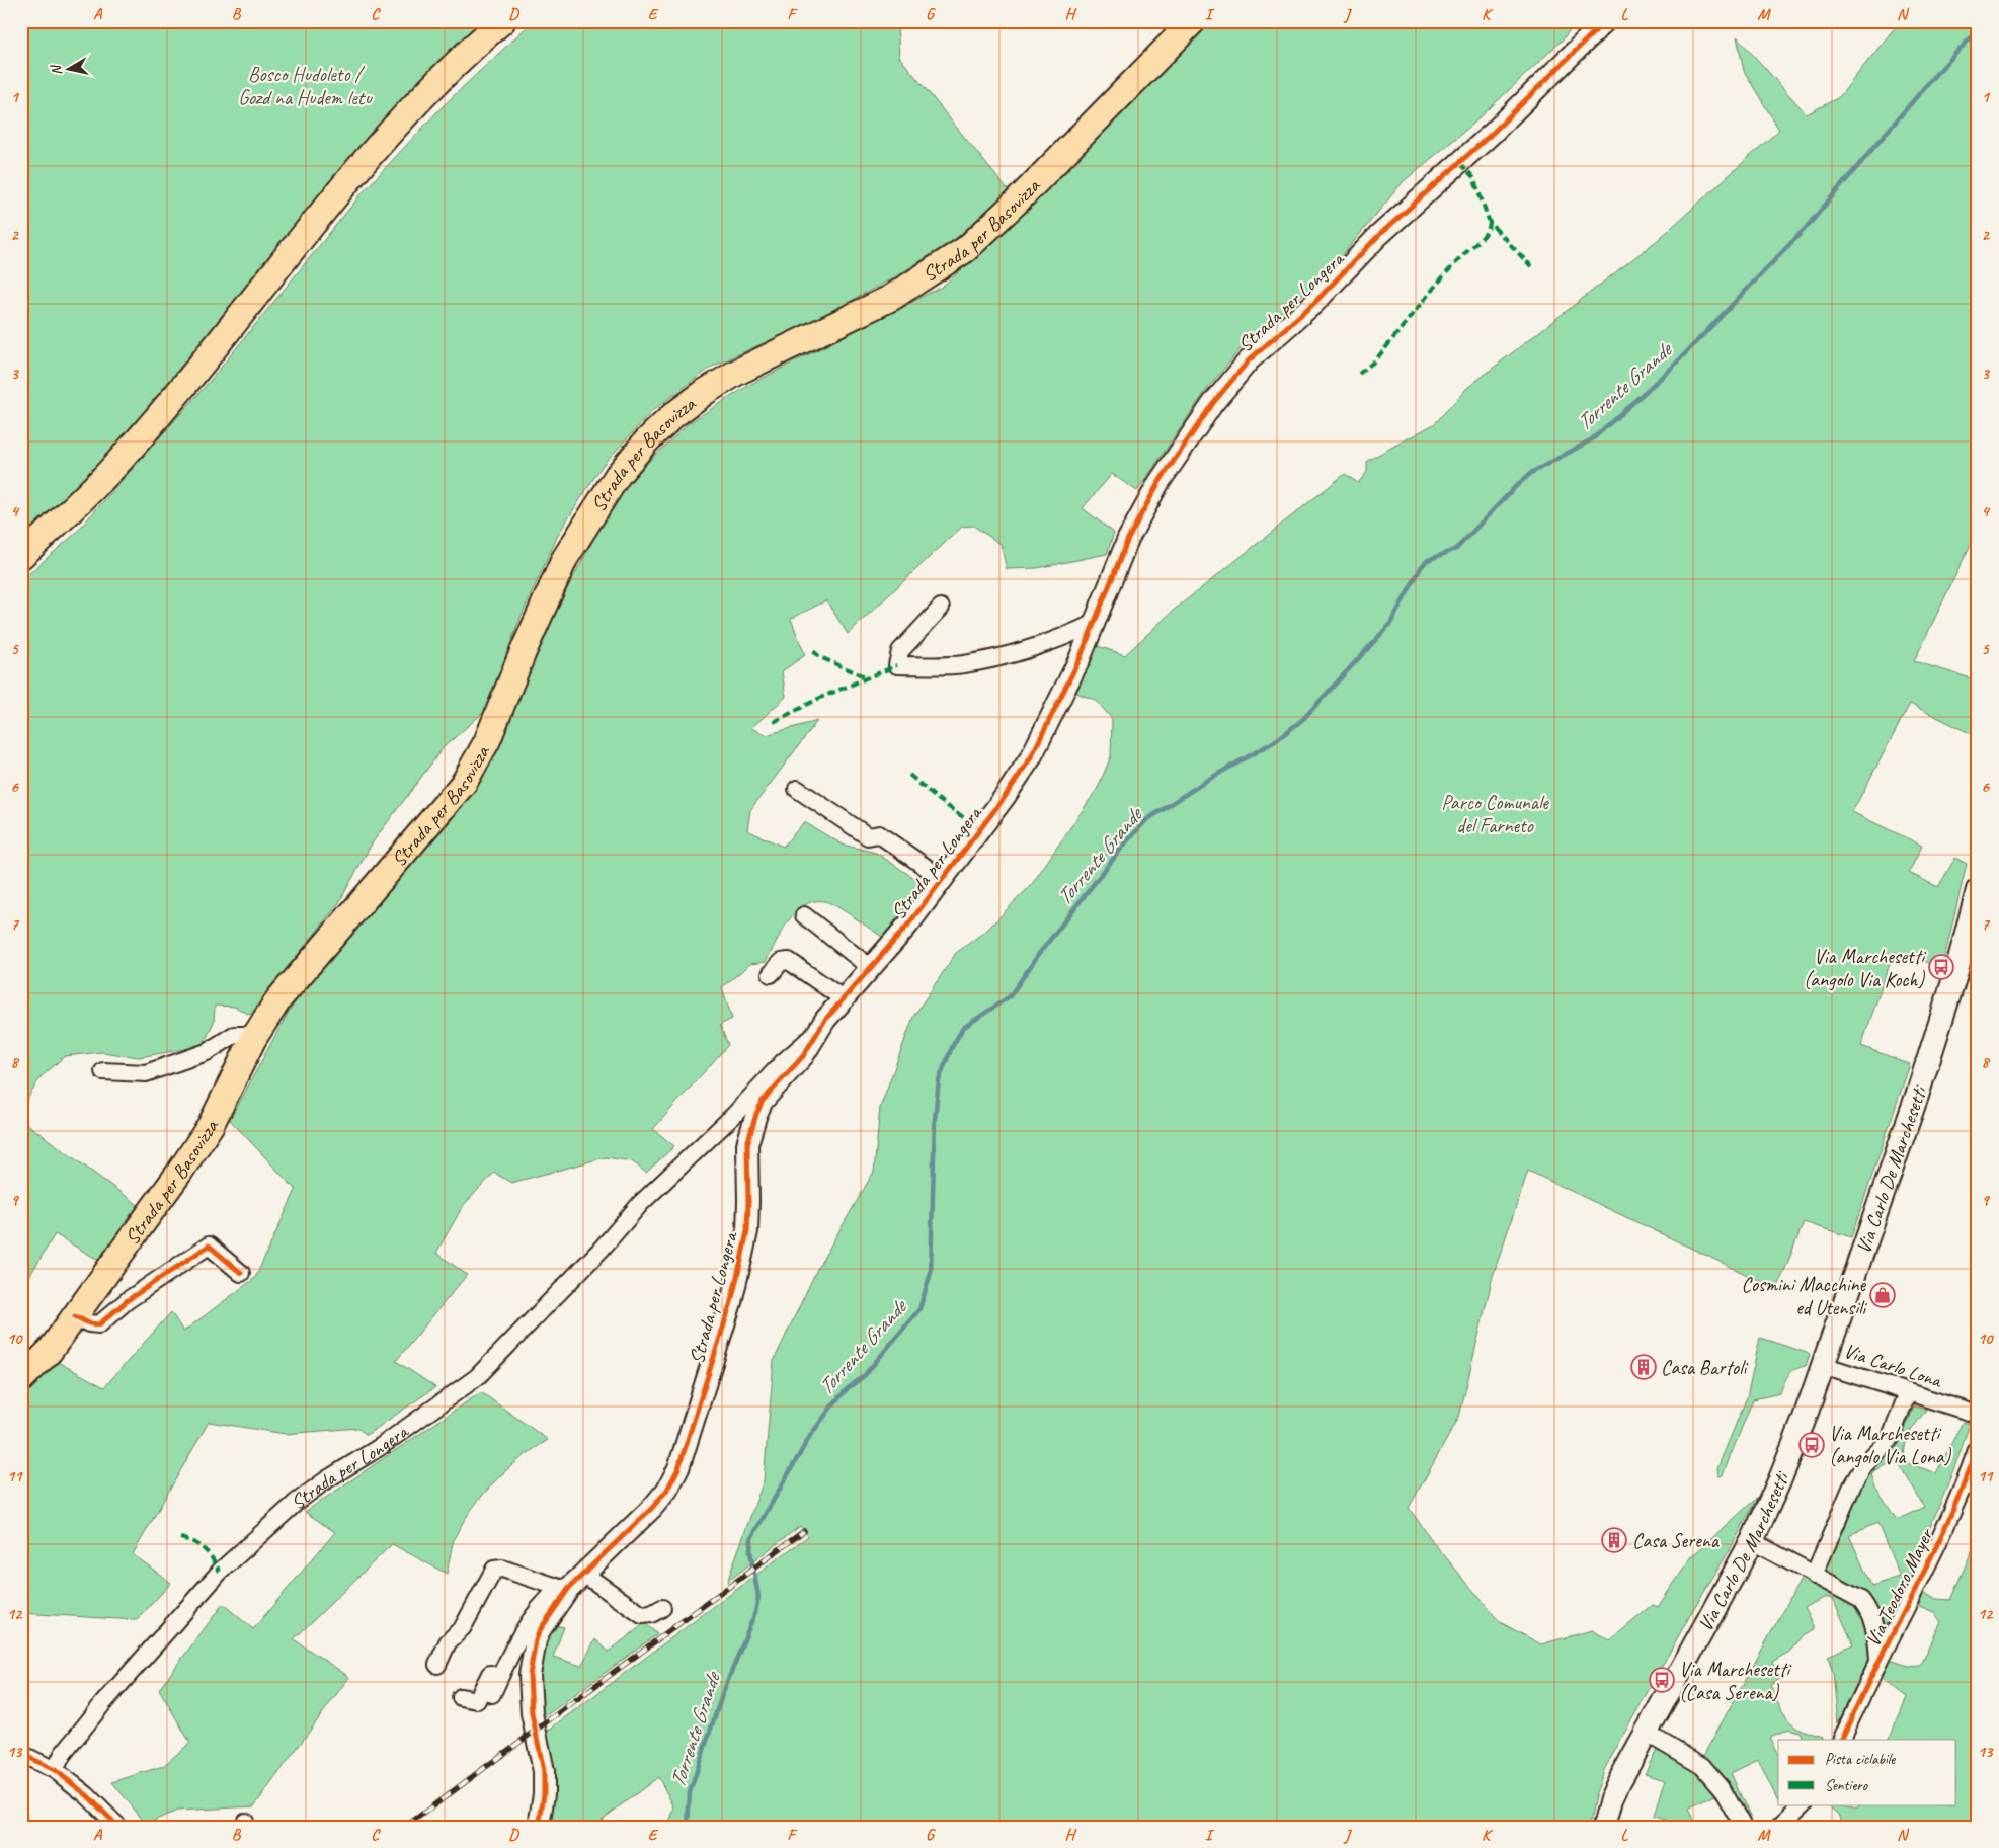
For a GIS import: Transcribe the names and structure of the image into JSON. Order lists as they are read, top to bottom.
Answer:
{
  "streets": {
    "main road": ["Strada per Basovizza", "Via Carlo De Marchesetti"],
    "street": ["Strada per Longera", "Via Carlo Lona", "Via Teodoro Mayer"]
  },
  "crossings": [
    ["Via Carlo De Marchesetti", "Via Carlo Lona"]
  ],
  "water": ["Torrente Grande"],
  "parks": ["Bosco Hudoleto / Gozd na Hudem letu", "Parco Comunale del Farneto"],
  "places": {
    "bus stop": ["Via Marchesetti (angolo Via Koch)", "Via Marchesetti (angolo Via Lona)", "Via Marchesetti (Casa Serena)"],
    "shop": ["Cosmini Macchine ed Utensili"],
    "building": ["Casa Bartoli", "Casa Serena"]
  },
  "legend": ["Pista ciclabile", "Sentiero"],
  "north": "left",
  "grid": {
    "columns": [
      "A",
      "B",
      "C",
      "D",
      "E",
      "F",
      "G",
      "H",
      "I",
      "J",
      "K",
      "L",
      "M",
      "N"
    ],
    "rows": [
      "1",
      "2",
      "3",
      "4",
      "5",
      "6",
      "7",
      "8",
      "9",
      "10",
      "11",
      "12",
      "13"
    ]
  }
}
